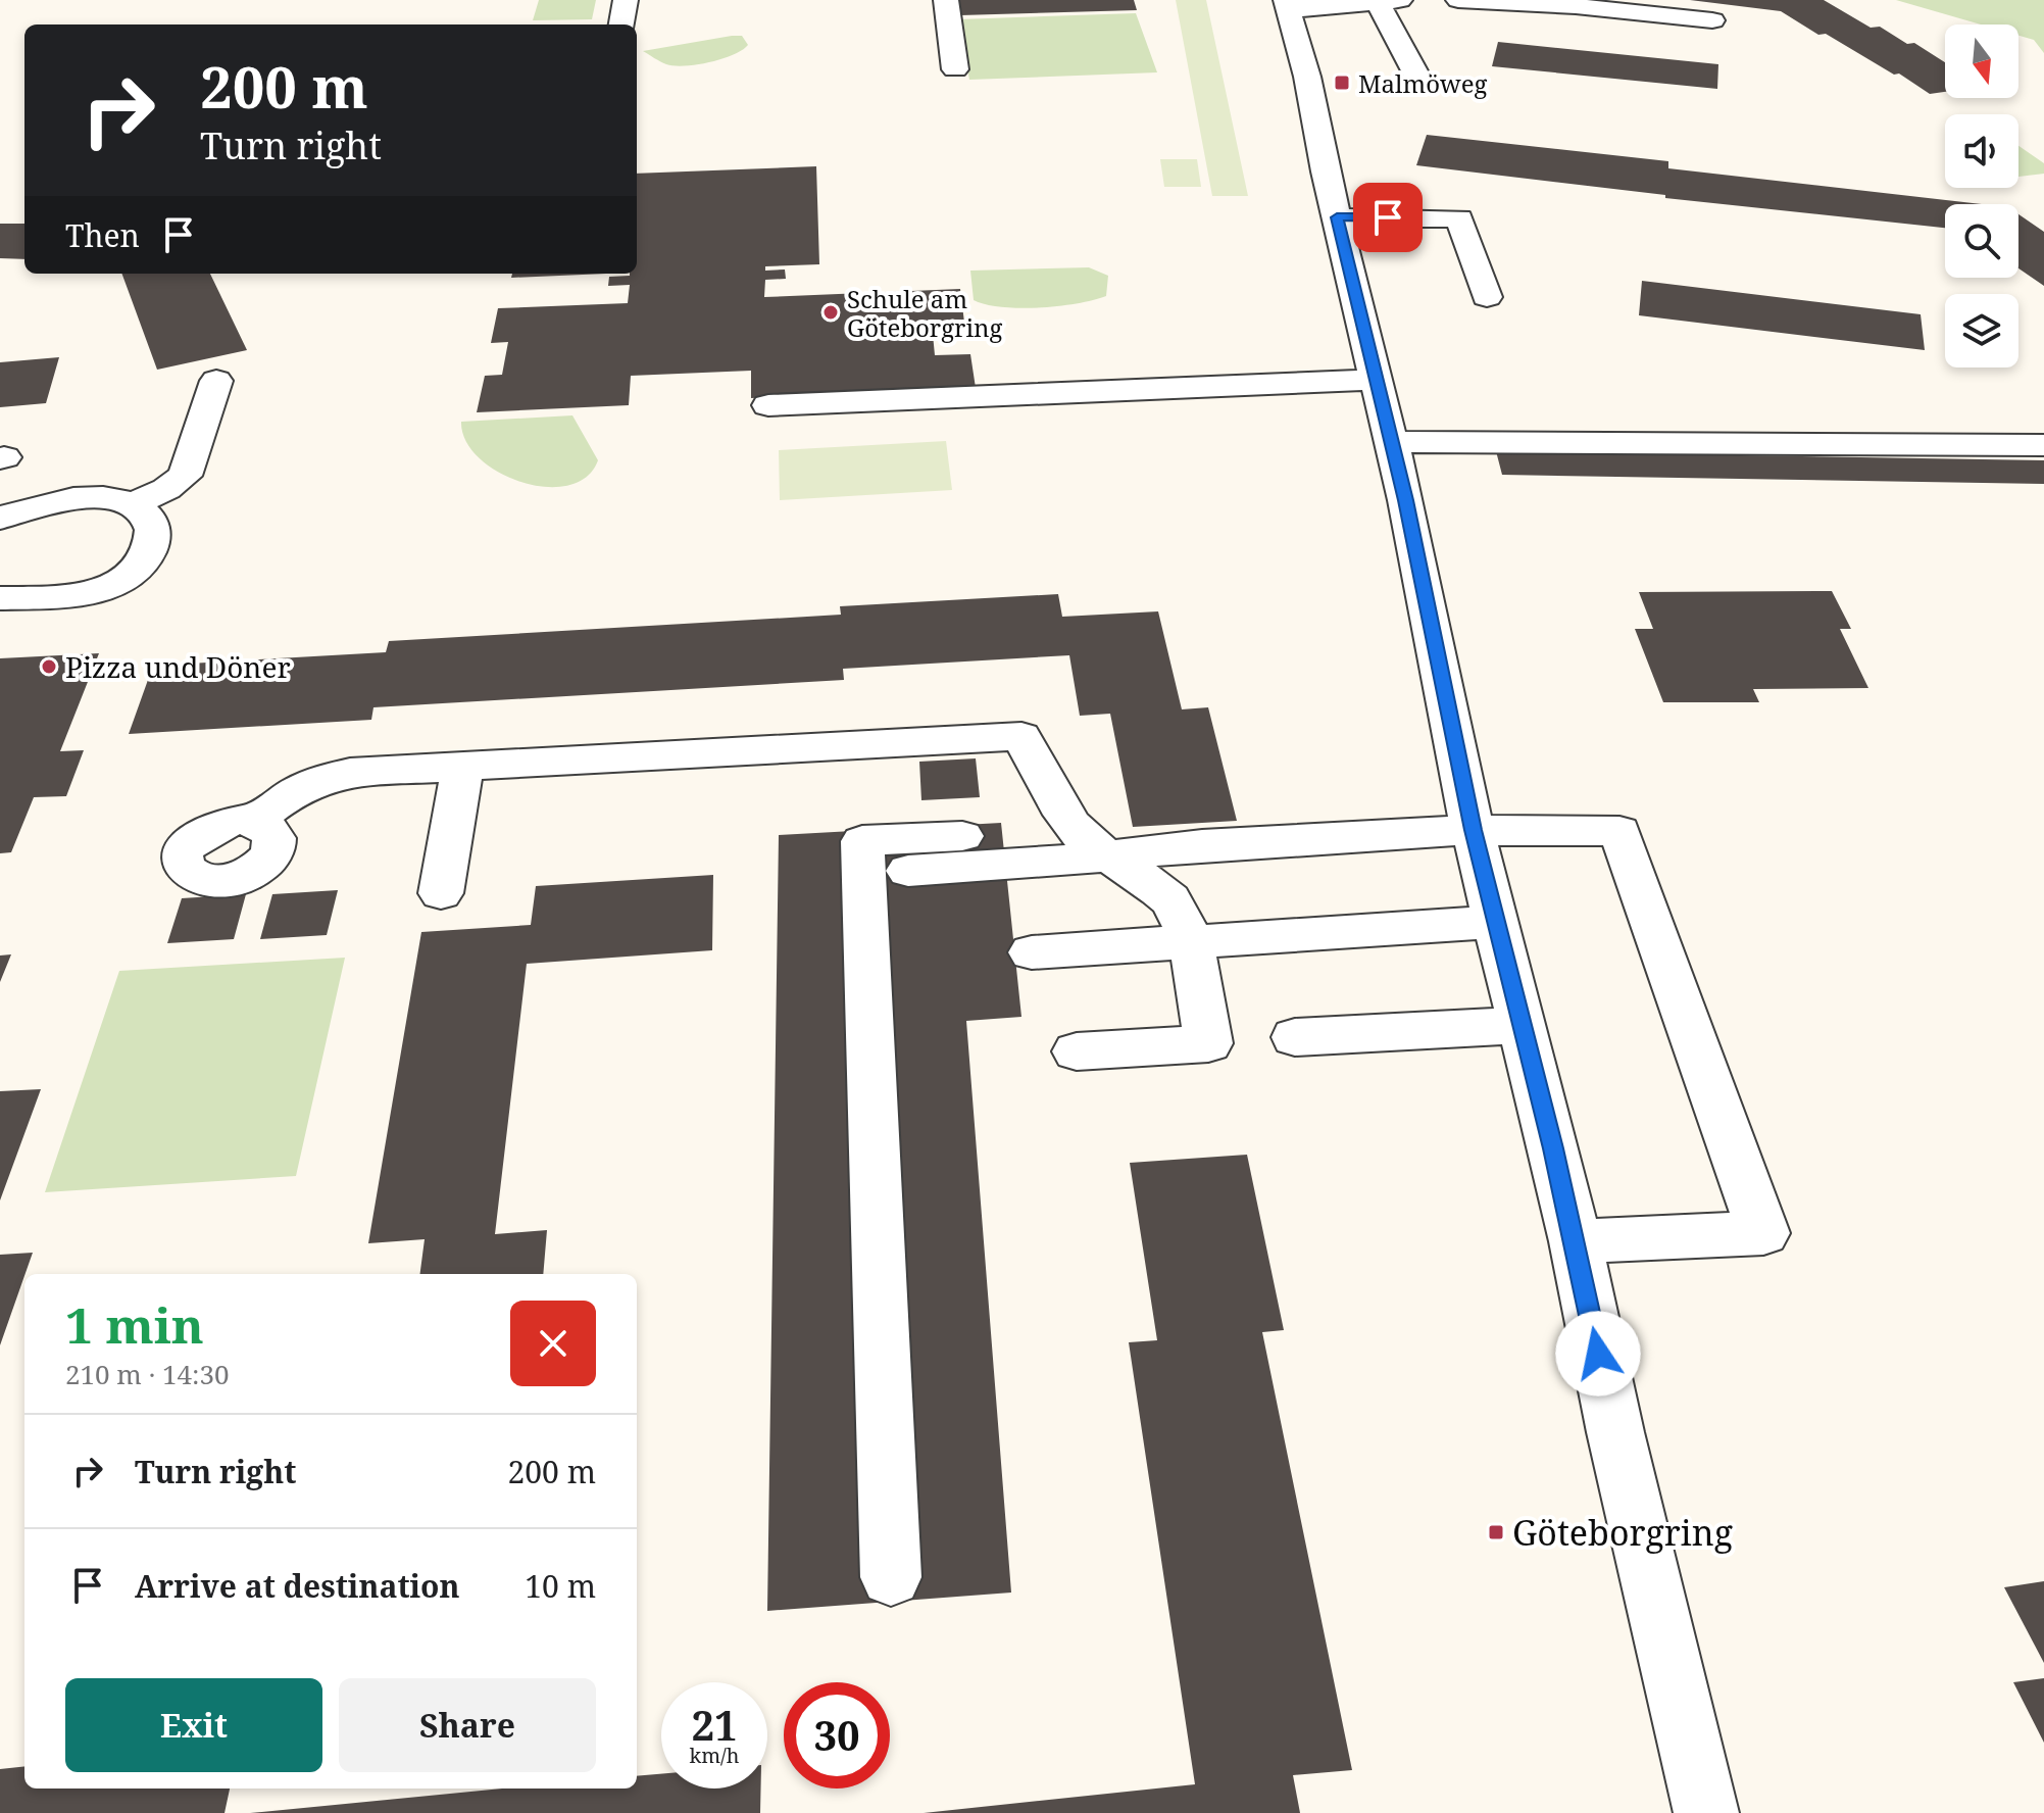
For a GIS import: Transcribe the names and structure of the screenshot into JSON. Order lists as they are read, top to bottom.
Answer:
{
  "places": {
    "transit": ["Malmöweg", "Göteborgring"],
    "other": ["Schule am Göteborgring", "Pizza und Döner"]
  },
  "north": "bottom",
  "page": {
    "turn": ["200 m", "Turn right"],
    "then": "Then",
    "heading": ["1 min", "210 m · 14:30"],
    "list": [
      {
        "name": "Turn right",
        "value": "200 m"
      },
      {
        "name": "Arrive at destination",
        "value": "10 m"
      }
    ],
    "buttons": ["Exit", "Share"],
    "speed": "21 km/h",
    "limit": "30"
  }
}
